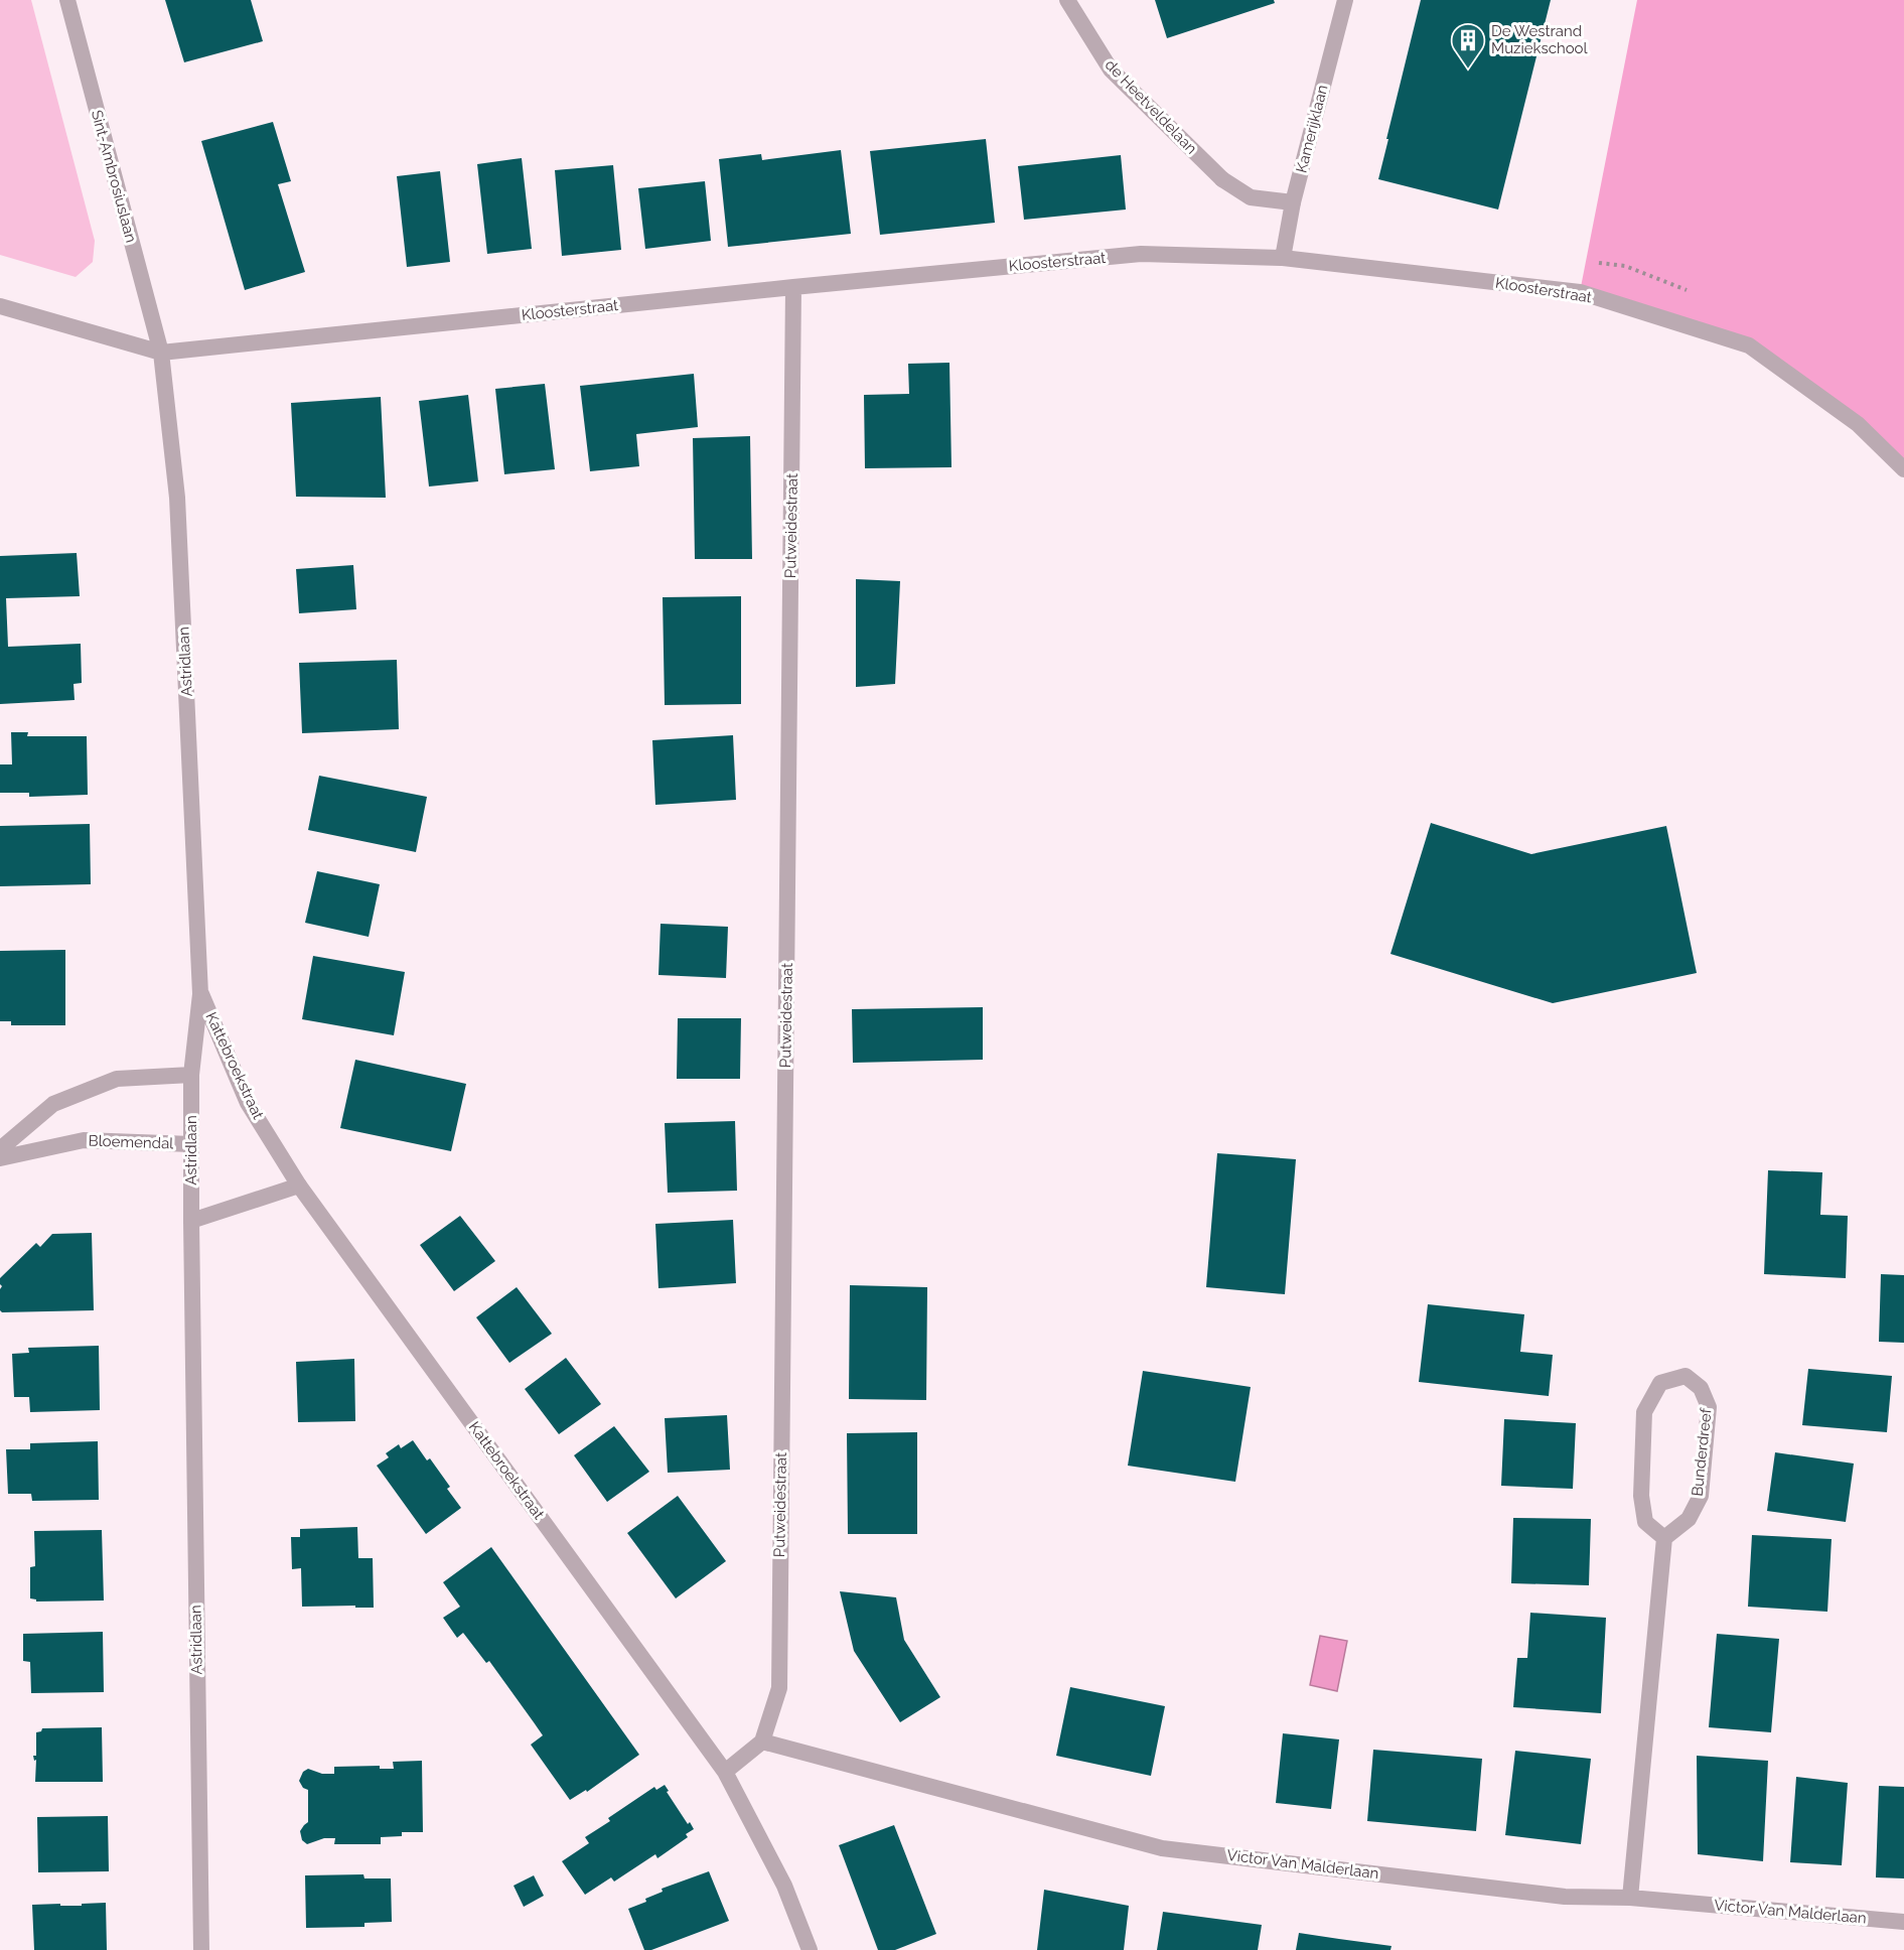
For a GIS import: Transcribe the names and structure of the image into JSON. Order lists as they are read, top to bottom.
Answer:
{
  "streets": {
    "street": [
      "de Heetveldelaan",
      "Kamerijklaan",
      "Sint-Ambrosiuslaan",
      "Kloosterstraat",
      "Putweidestraat",
      "Astridlaan",
      "Kattebroekstraat",
      "Bloemendal",
      "Bunderdreef",
      "Victor Van Malderlaan"
    ]
  },
  "crossings": [
    ["de Heetveldelaan", "Kamerijklaan"],
    ["Kamerijklaan", "Kloosterstraat"],
    ["Sint-Ambrosiuslaan", "Kloosterstraat"],
    ["Sint-Ambrosiuslaan", "Astridlaan"],
    ["Kloosterstraat", "Putweidestraat"],
    ["Kloosterstraat", "Astridlaan"],
    ["Putweidestraat", "Victor Van Malderlaan"],
    ["Astridlaan", "Kattebroekstraat"],
    ["Astridlaan", "Bloemendal"]
  ],
  "places": {
    "building": ["De Westrand Muziekschool"]
  }
}
